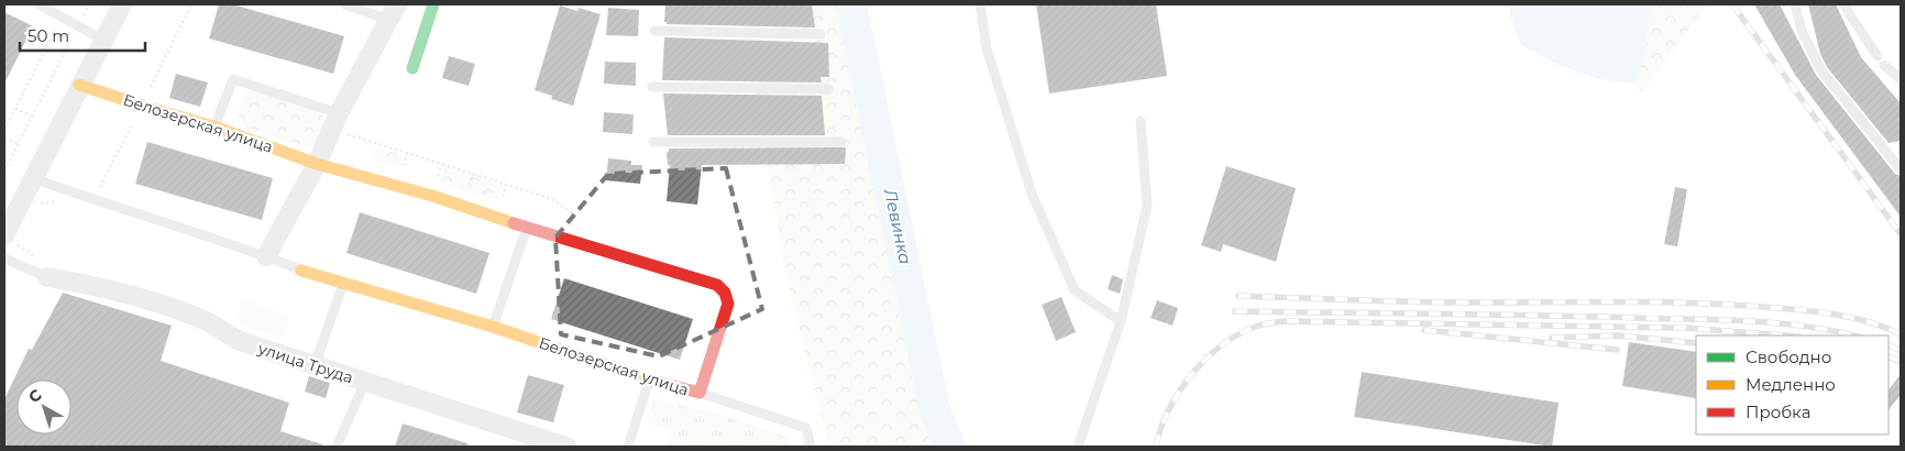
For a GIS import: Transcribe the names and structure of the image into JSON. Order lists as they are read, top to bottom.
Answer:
{
  "streets": {
    "street": ["Белозерская улица", "улица Труда"]
  },
  "water": ["Левинка"],
  "legend": ["Свободно", "Медленно", "Пробка"],
  "scale_bar": "50 m",
  "north": "top left"
}
